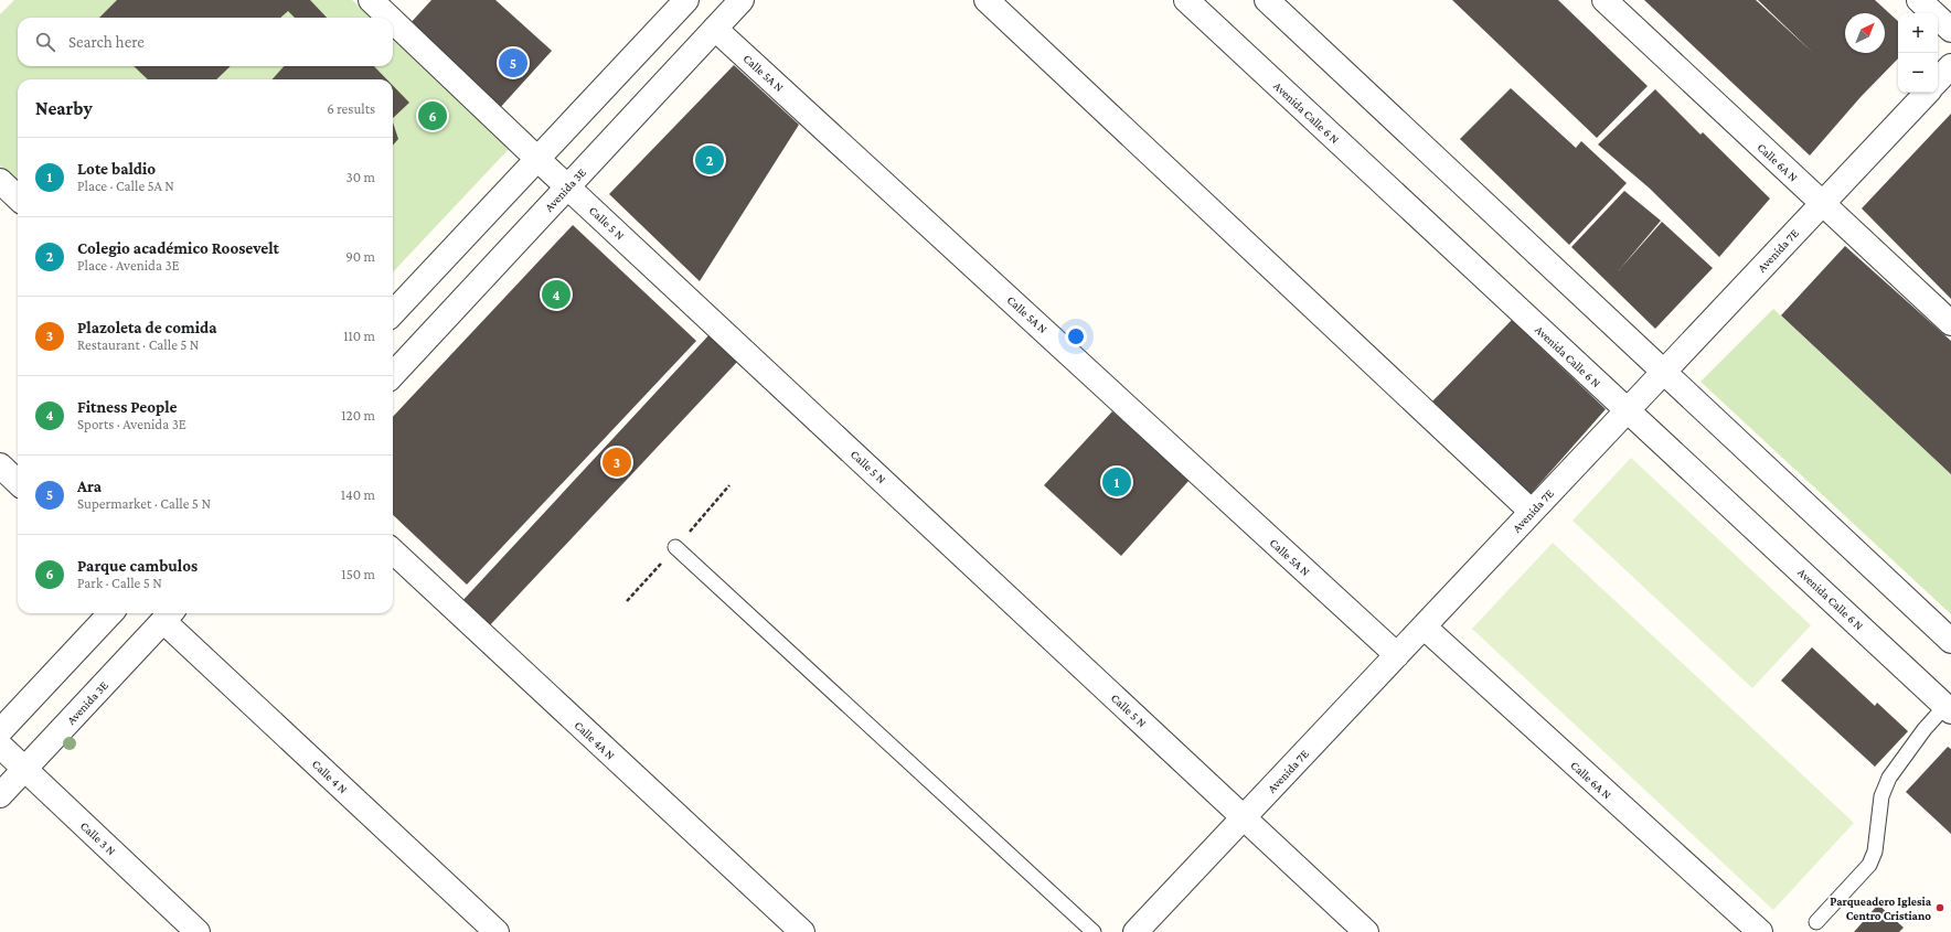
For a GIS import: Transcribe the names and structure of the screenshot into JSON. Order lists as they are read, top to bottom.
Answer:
{
  "streets": {
    "street": [
      "Calle 5A N",
      "Avenida Calle 6 N",
      "Calle 6A N",
      "Avenida 3E",
      "Calle 5 N",
      "Avenida 7E",
      "Calle 4A N",
      "Calle 4 N",
      "Calle 3 N"
    ]
  },
  "crossings": [
    ["Calle 5A N", "Avenida 3E"],
    ["Calle 5A N", "Avenida 7E"],
    ["Avenida Calle 6 N", "Avenida 7E"],
    ["Calle 6A N", "Avenida 7E"],
    ["Avenida 3E", "Calle 5 N"],
    ["Avenida 3E", "Calle 4 N"],
    ["Avenida 3E", "Calle 3 N"],
    ["Calle 5 N", "Avenida 7E"]
  ],
  "places": ["Parqueadero Iglesia Centro Cristiano"],
  "north": "top right",
  "page": {
    "map_buttons": ["+", "−"],
    "search": "Search here",
    "pins": [
      "5",
      "6",
      "2",
      "4",
      "3",
      "1"
    ],
    "heading": ["Nearby", "6 results"],
    "list": [
      {
        "mark": "1",
        "name": "Lote baldio",
        "note": "Place · Calle 5A N",
        "value": "30 m"
      },
      {
        "mark": "2",
        "name": "Colegio académico Roosevelt",
        "note": "Place · Avenida 3E",
        "value": "90 m"
      },
      {
        "mark": "3",
        "name": "Plazoleta de comida",
        "note": "Restaurant · Calle 5 N",
        "value": "110 m"
      },
      {
        "mark": "4",
        "name": "Fitness People",
        "note": "Sports · Avenida 3E",
        "value": "120 m"
      },
      {
        "mark": "5",
        "name": "Ara",
        "note": "Supermarket · Calle 5 N",
        "value": "140 m"
      },
      {
        "mark": "6",
        "name": "Parque cambulos",
        "note": "Park · Calle 5 N",
        "value": "150 m"
      }
    ]
  }
}
